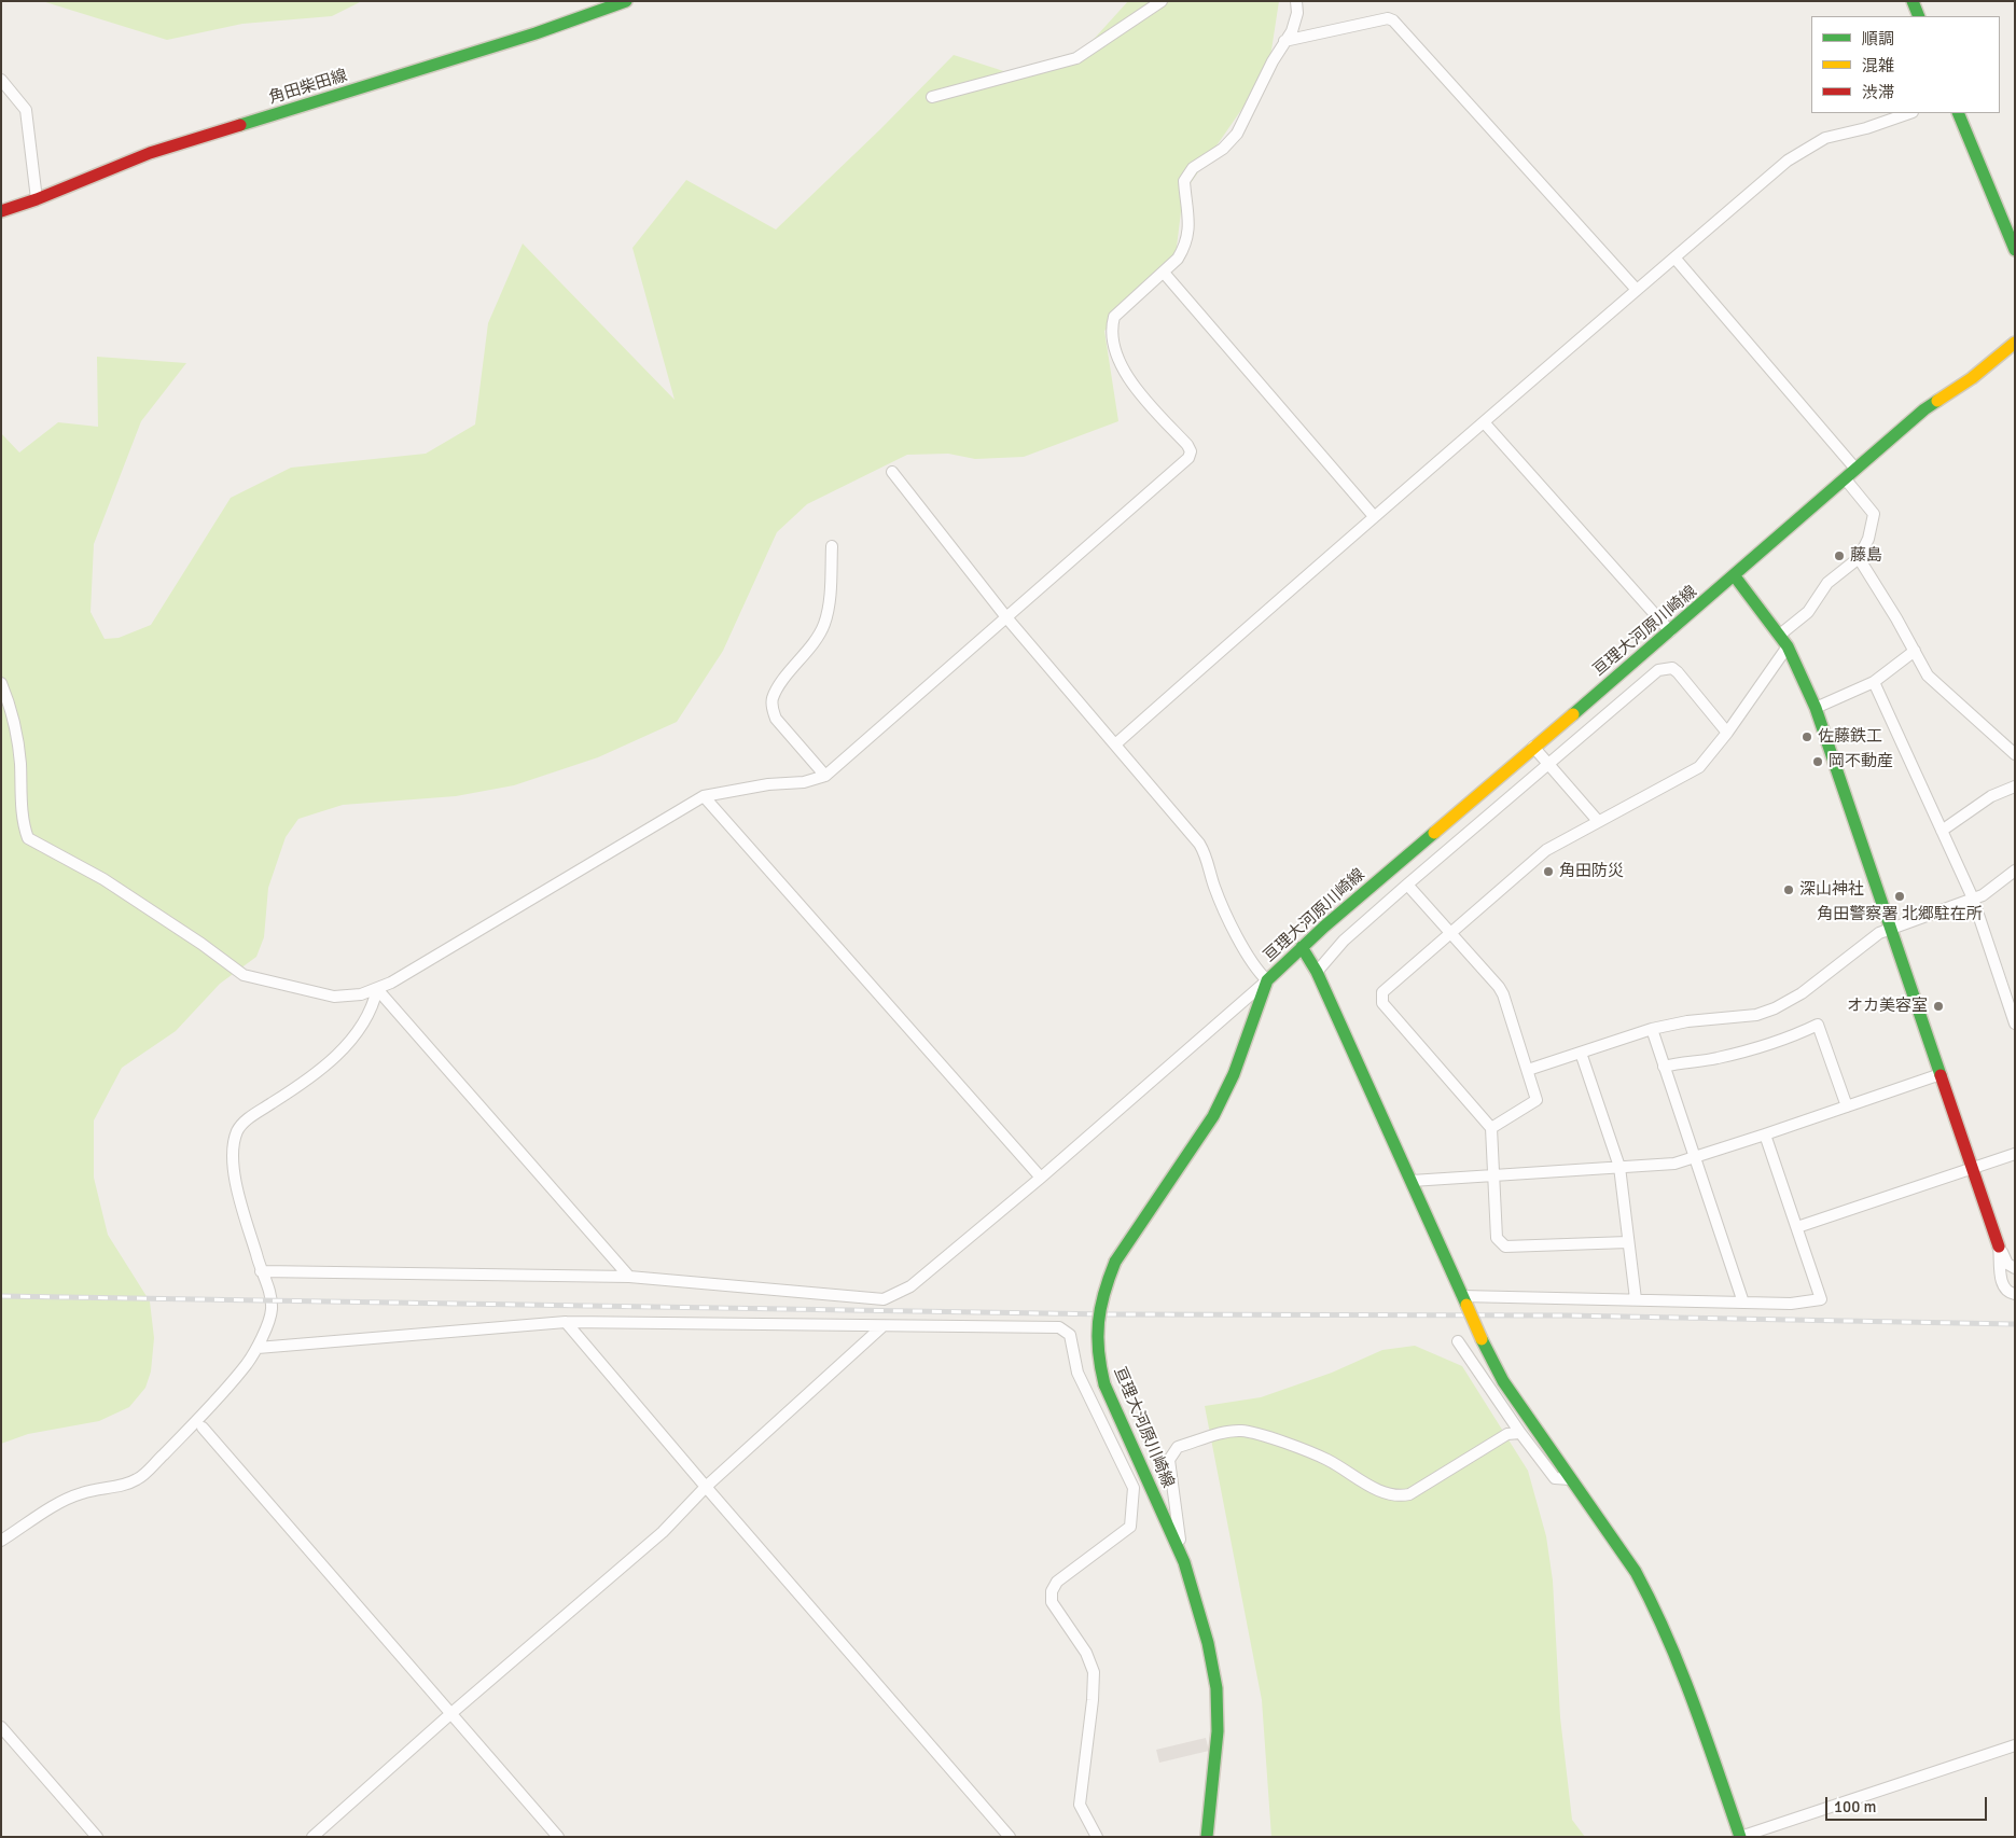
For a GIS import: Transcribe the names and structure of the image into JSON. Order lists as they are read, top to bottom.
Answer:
{
  "streets": {
    "main road": ["角田柴田線", "亘理大河原川崎線"]
  },
  "places": [
    "藤島",
    "佐藤鉄工",
    "岡不動産",
    "角田防災",
    "深山神社",
    "角田警察署 北郷駐在所",
    "オカ美容室"
  ],
  "legend": ["順調", "混雑", "渋滞"],
  "scale_bar": "100 m"
}
